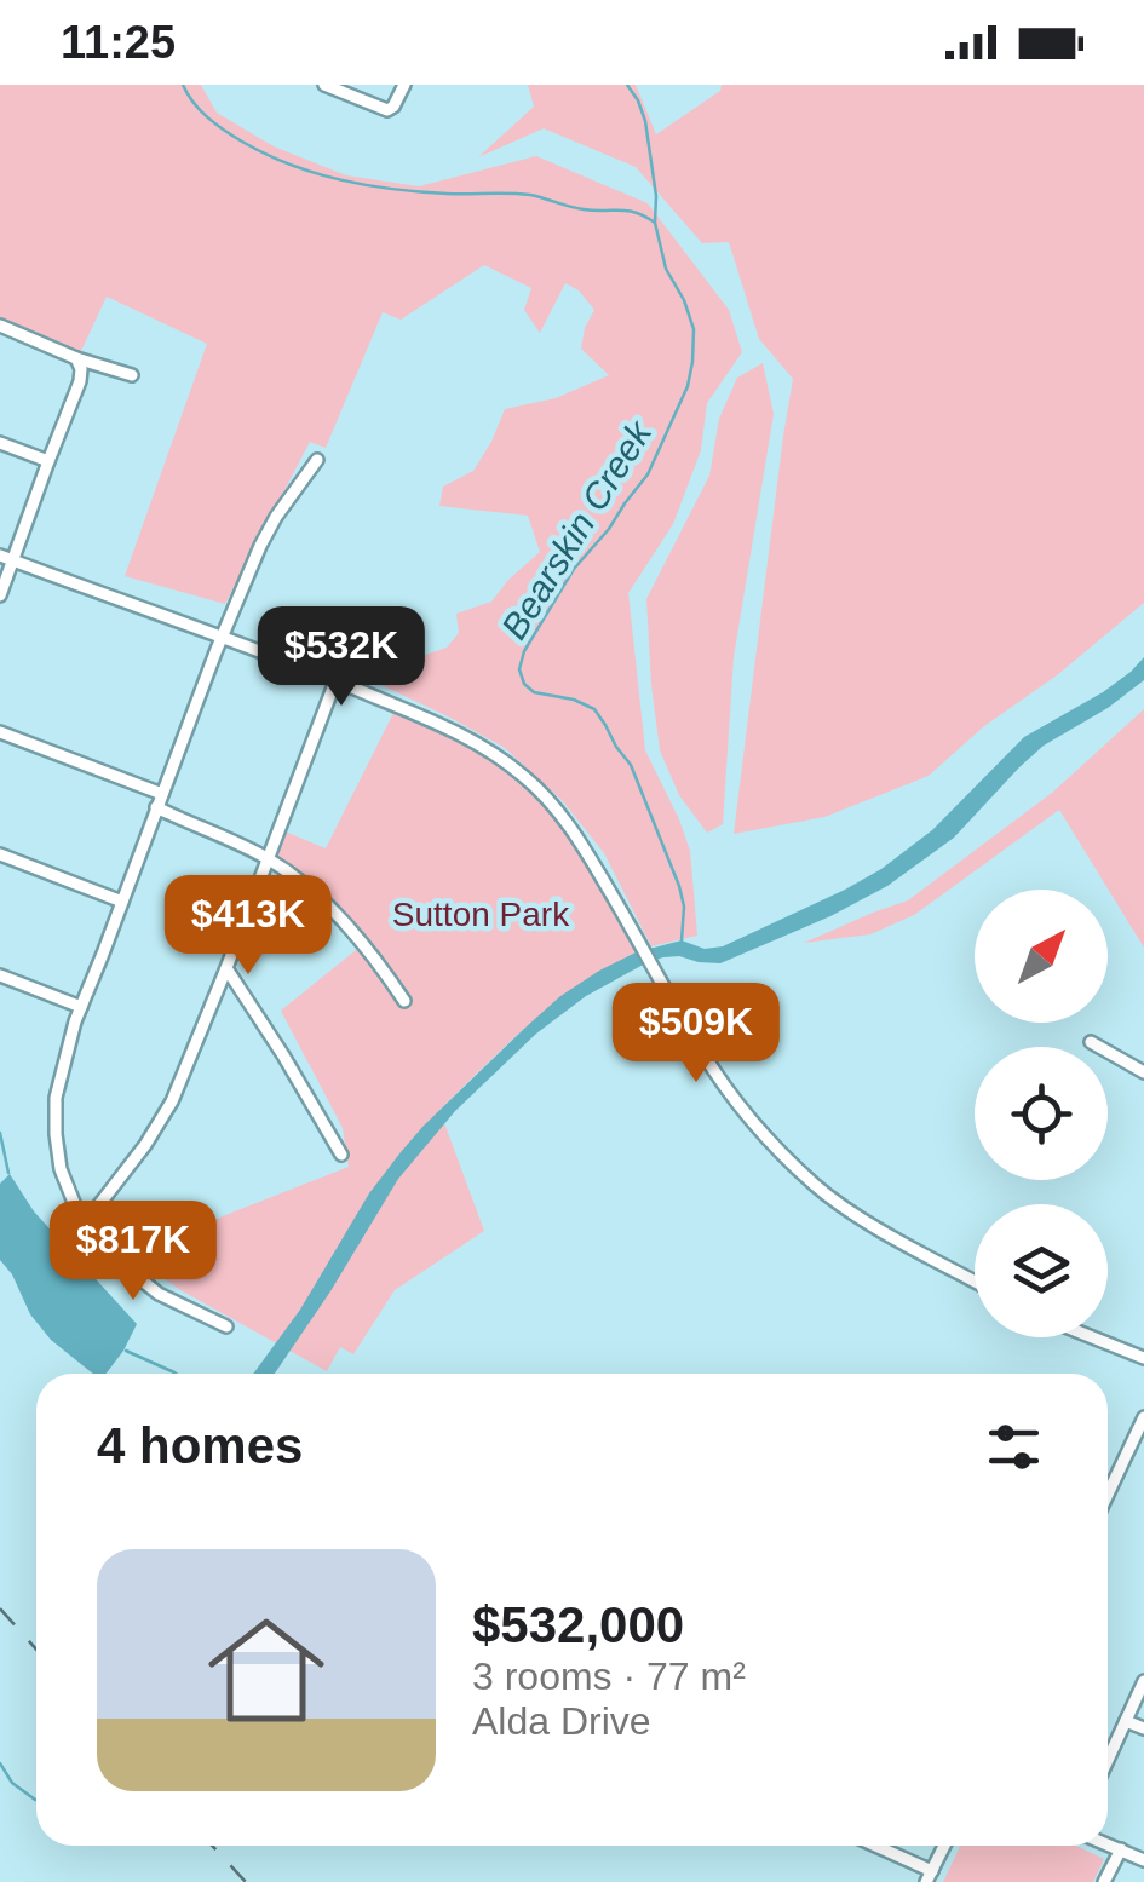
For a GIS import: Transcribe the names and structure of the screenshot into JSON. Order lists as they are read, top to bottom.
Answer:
{
  "water": ["Bearskin Creek"],
  "parks": ["Sutton Park"],
  "north": "top right",
  "page": {
    "status": "11:25",
    "price": [
      "$532K",
      "$413K",
      "$509K",
      "$817K"
    ],
    "heading": "4 homes",
    "list": [
      {
        "name": "$532,000",
        "note": "3 rooms · 77 m² · Alda Drive"
      }
    ]
  }
}
